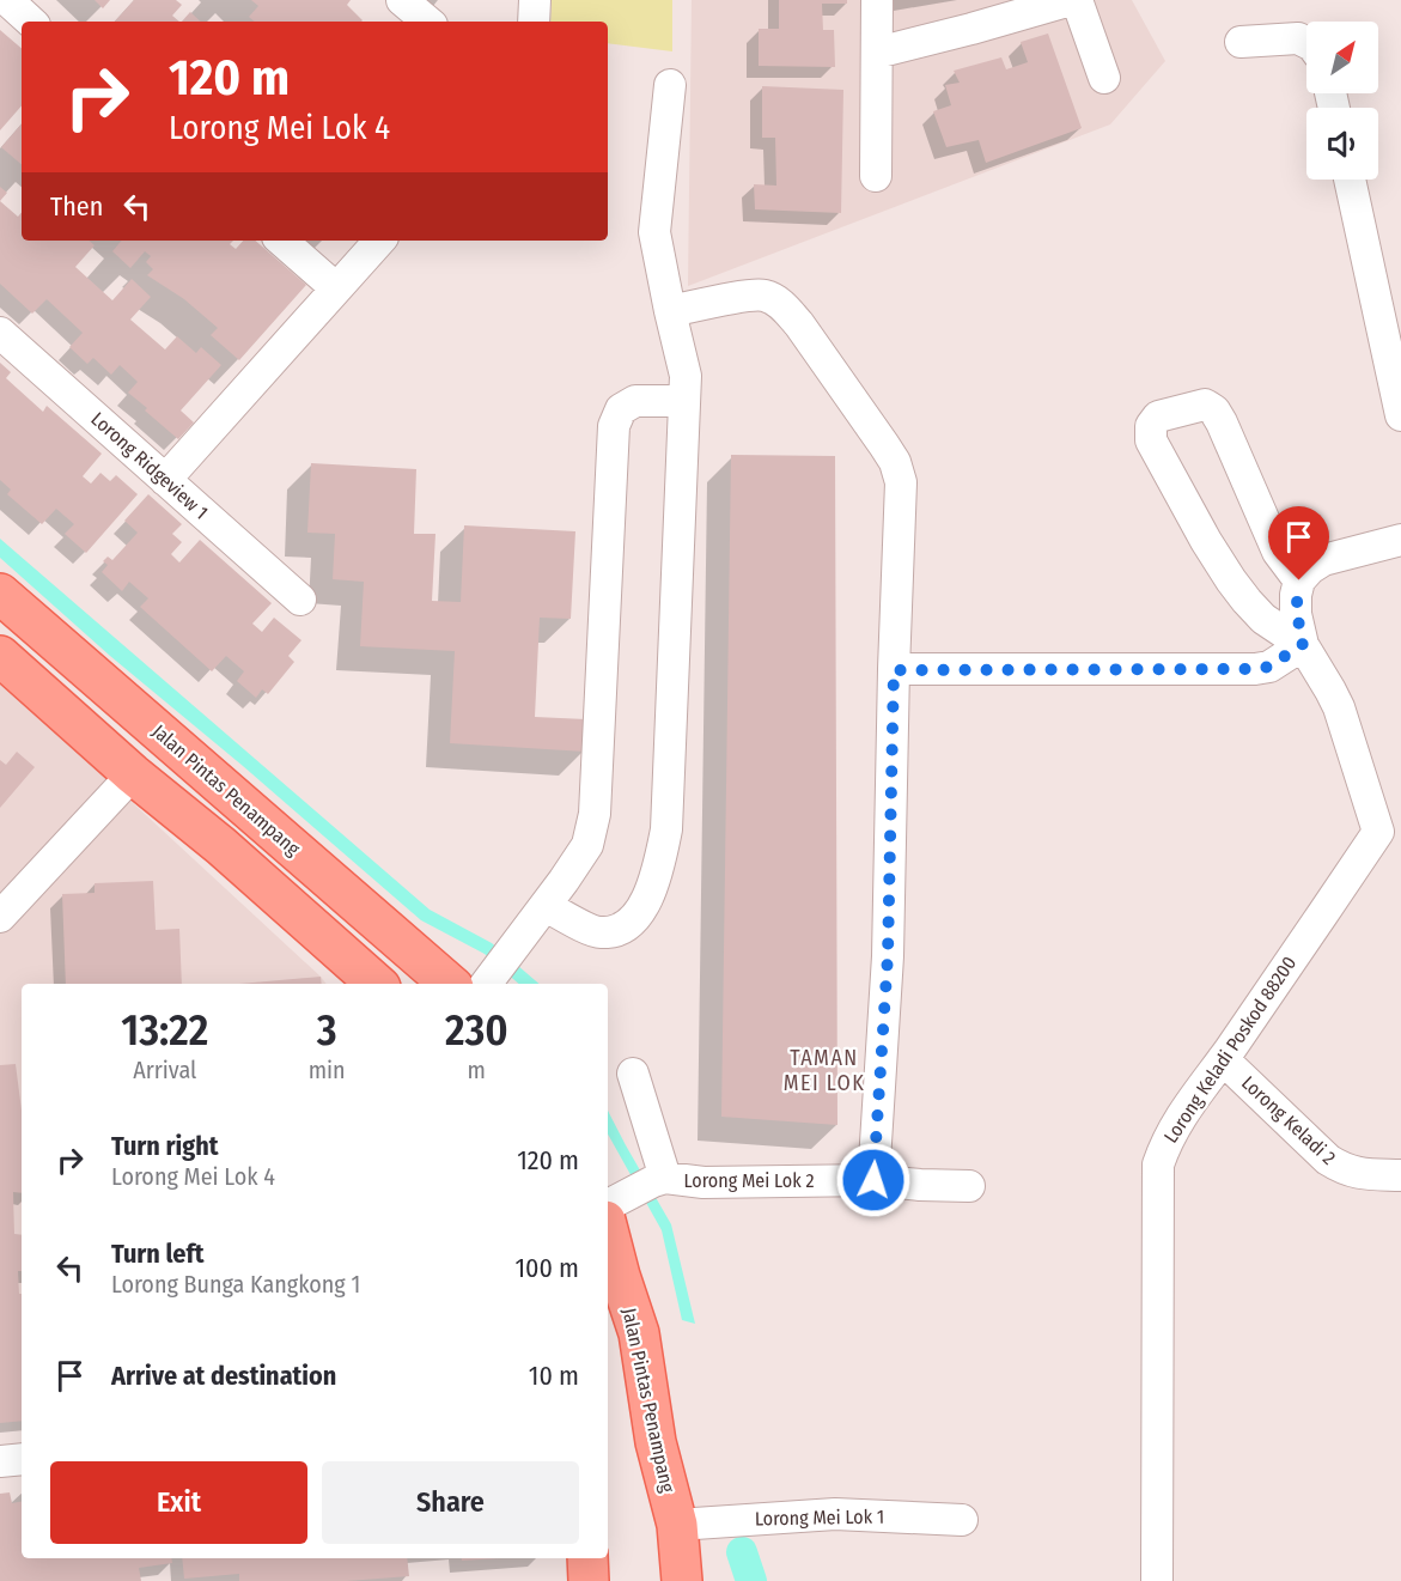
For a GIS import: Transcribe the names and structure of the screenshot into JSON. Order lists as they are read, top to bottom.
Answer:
{
  "streets": {
    "main road": ["Jalan Pintas Penampang"],
    "street": [
      "Lorong Ridgeview 1",
      "Lorong Keladi Poskod 88200",
      "Lorong Keladi 2",
      "Lorong Mei Lok 2",
      "Lorong Mei Lok 1"
    ]
  },
  "crossings": [
    ["Jalan Pintas Penampang", "Lorong Mei Lok 1"],
    ["Lorong Keladi Poskod 88200", "Lorong Keladi 2"]
  ],
  "districts": ["TAMAN MEI LOK"],
  "north": "top right",
  "page": {
    "turn": ["120 m", "Lorong Mei Lok 4"],
    "then": "Then",
    "eta": [
      "13:22",
      "Arrival",
      "3",
      "min",
      "230",
      "m"
    ],
    "list": [
      {
        "name": "Turn right",
        "note": "Lorong Mei Lok 4",
        "value": "120 m"
      },
      {
        "name": "Turn left",
        "note": "Lorong Bunga Kangkong 1",
        "value": "100 m"
      },
      {
        "name": "Arrive at destination",
        "value": "10 m"
      }
    ],
    "buttons": ["Exit", "Share"]
  }
}
